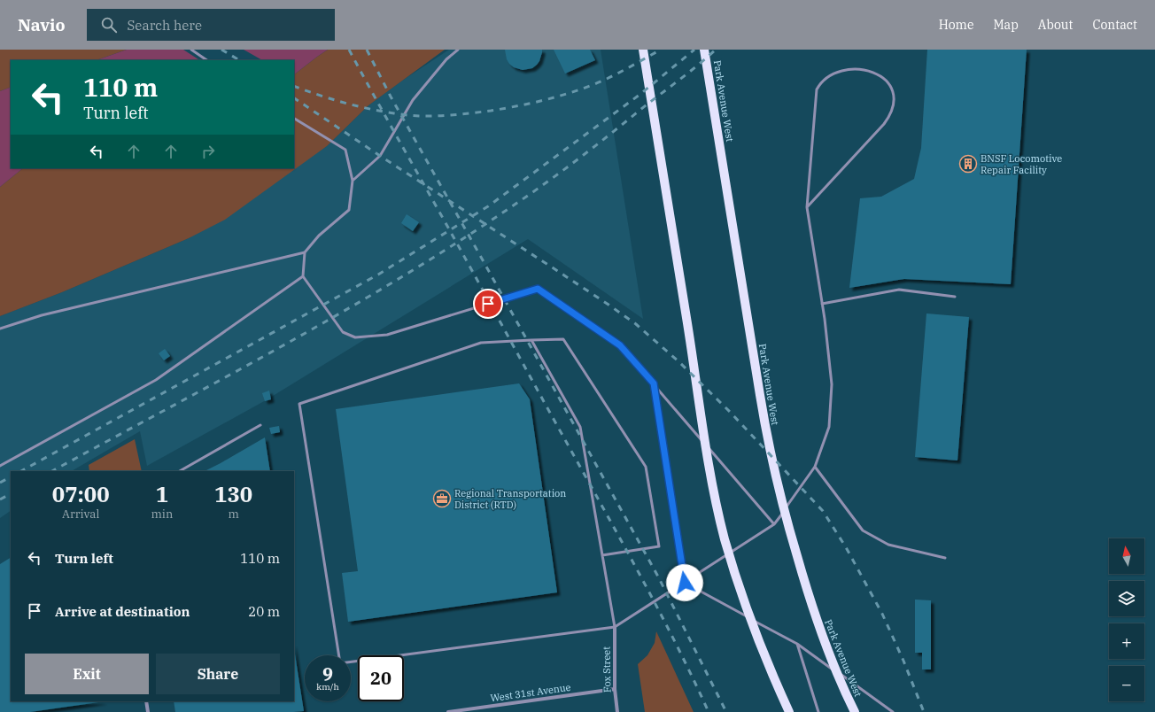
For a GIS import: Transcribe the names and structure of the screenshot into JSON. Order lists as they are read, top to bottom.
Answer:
{
  "streets": {
    "main road": ["Park Avenue West"],
    "street": ["Fox Street", "West 31st Avenue"]
  },
  "crossings": [
    ["Fox Street", "West 31st Avenue"]
  ],
  "places": {
    "building": ["BNSF Locomotive Repair Facility"],
    "office": ["Regional Transportation District (RTD)"]
  },
  "north": "top",
  "page": {
    "header": "Navio",
    "search": "Search here",
    "nav": [
      "Home",
      "Map",
      "About",
      "Contact"
    ],
    "turn": ["110 m", "Turn left"],
    "eta": [
      "07:00",
      "Arrival",
      "1",
      "min",
      "130",
      "m"
    ],
    "list": [
      {
        "name": "Turn left",
        "value": "110 m"
      },
      {
        "name": "Arrive at destination",
        "value": "20 m"
      }
    ],
    "map_buttons": ["+", "−"],
    "buttons": ["Exit", "Share"],
    "speed": "9 km/h",
    "limit": "20"
  }
}
